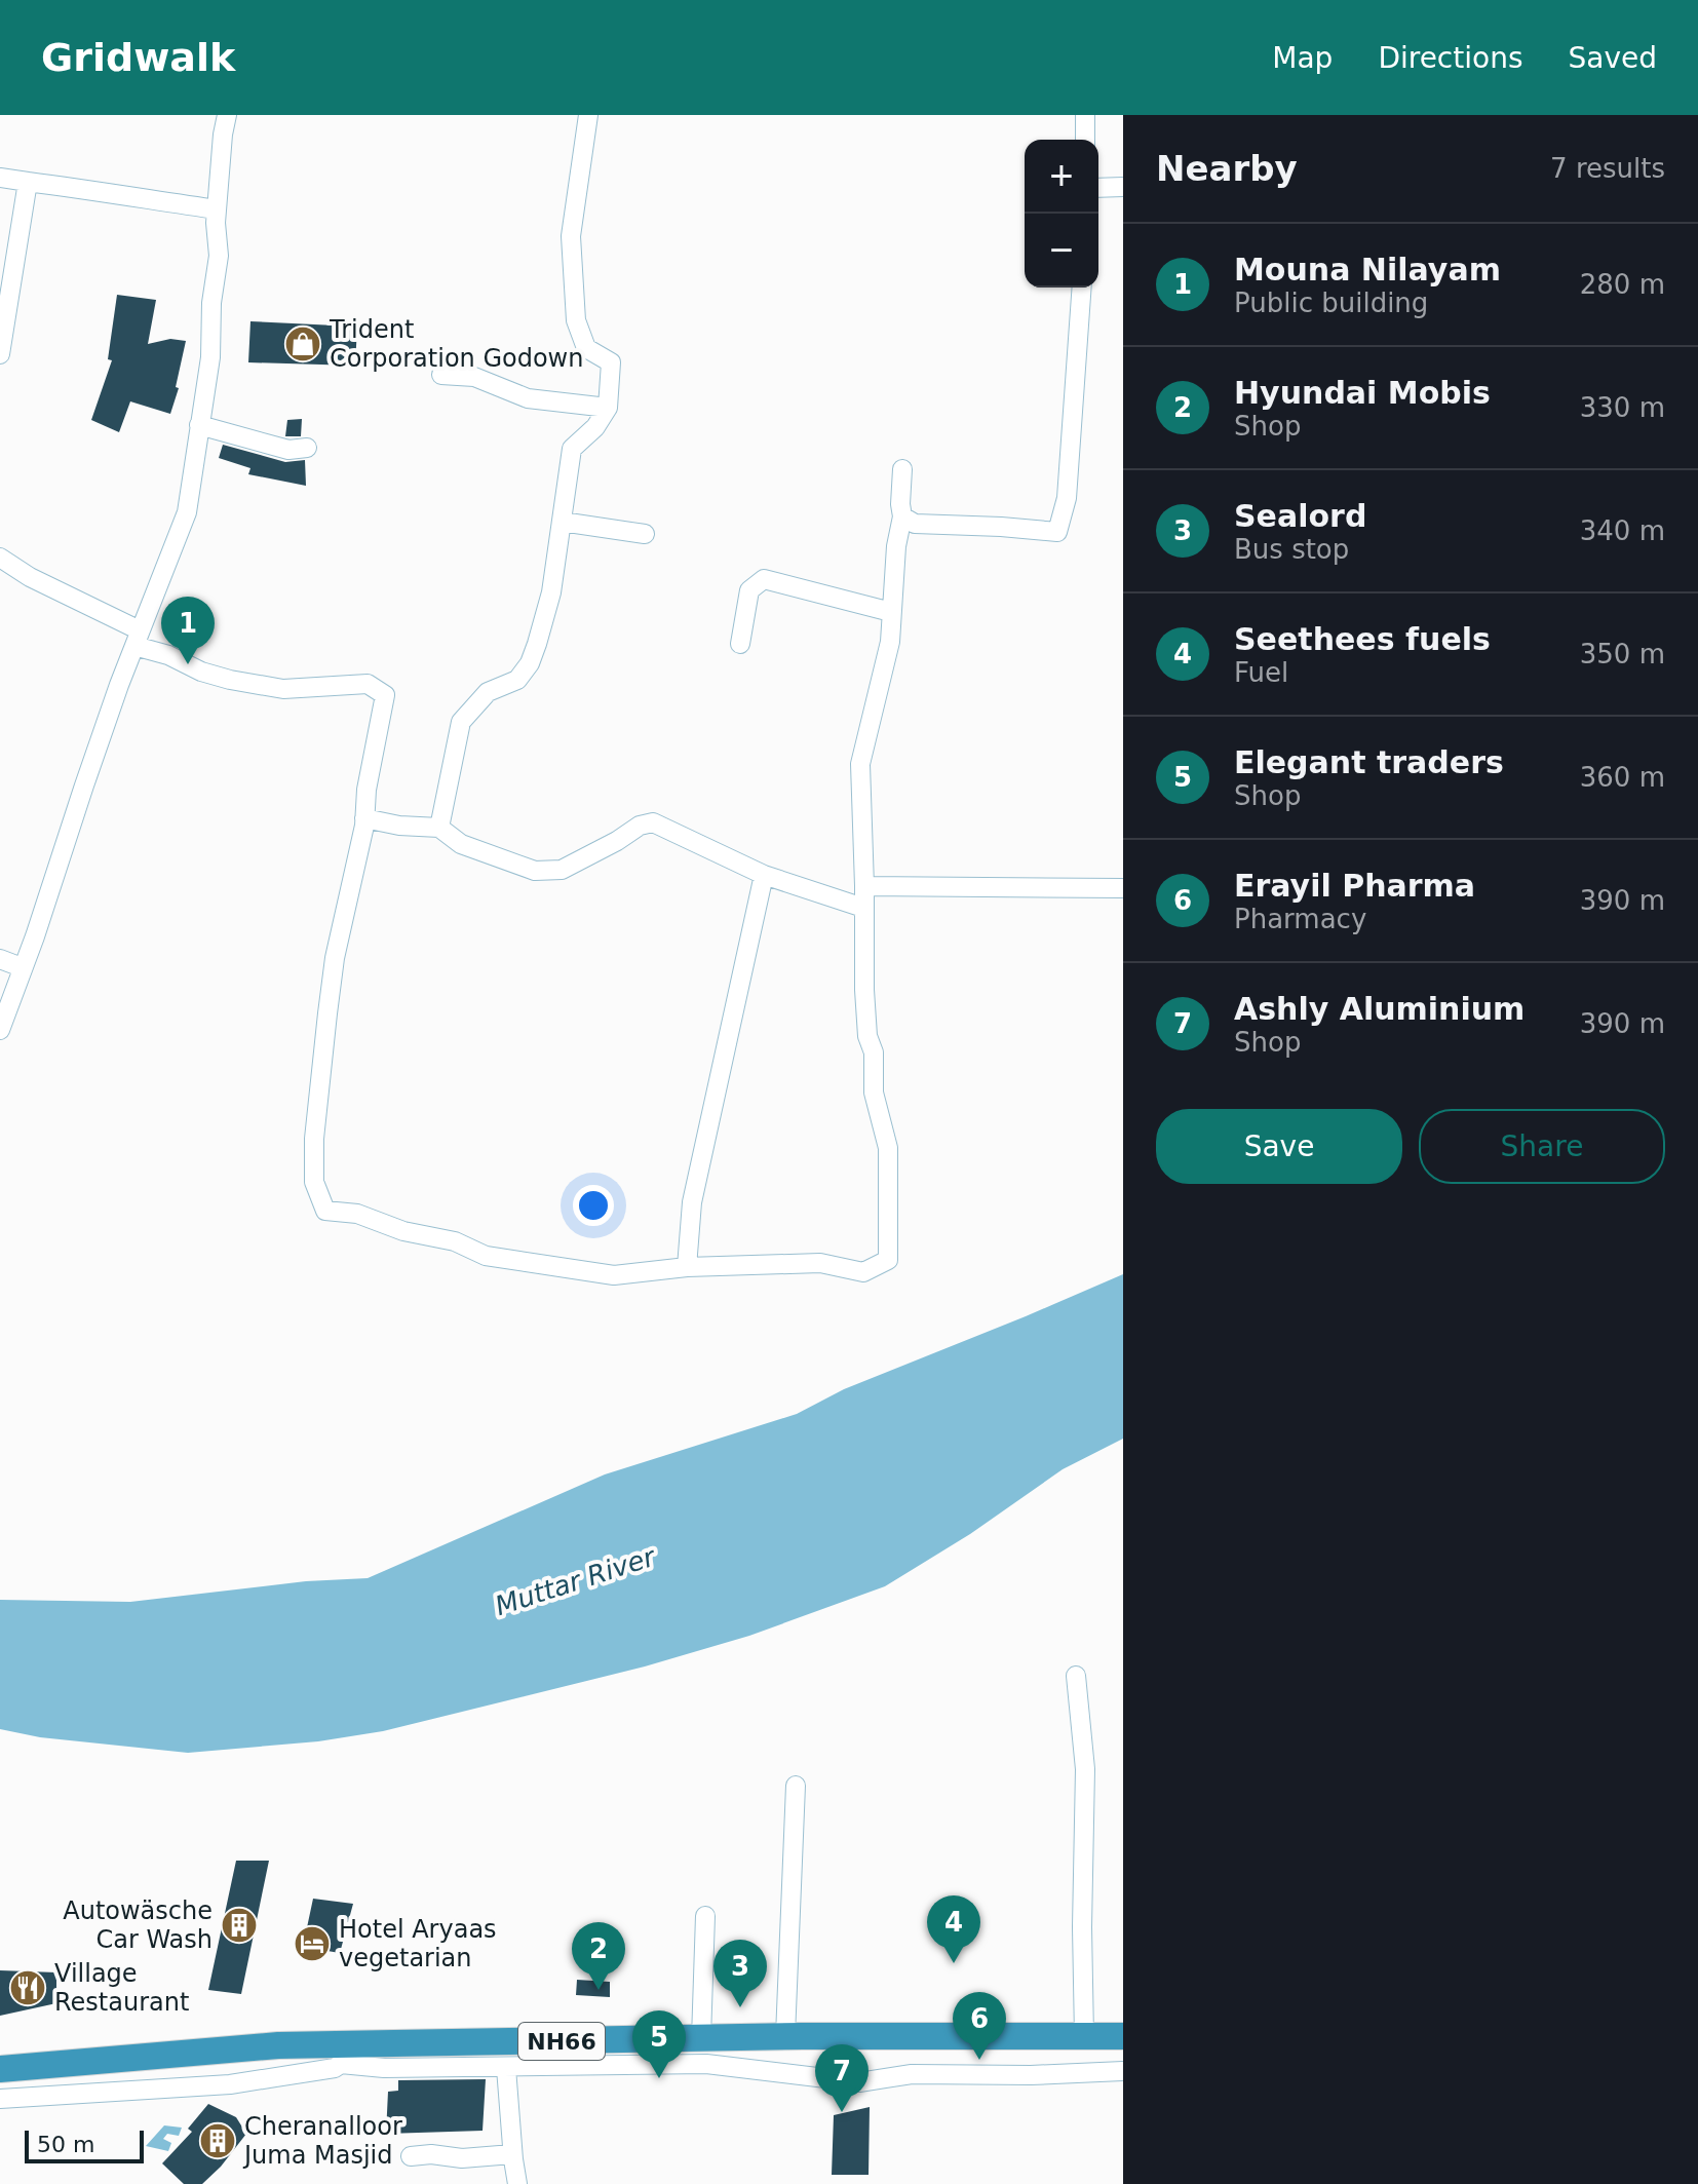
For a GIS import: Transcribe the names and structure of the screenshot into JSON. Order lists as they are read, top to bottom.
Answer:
{
  "streets": {
    "highway": ["NH66"]
  },
  "water": ["Muttar River"],
  "places": {
    "shop": ["Trident Corporation Godown"],
    "building": ["Autowäsche Car Wash", "Cheranalloor Juma Masjid"],
    "hotel": ["Hotel Aryaas vegetarian"],
    "restaurant": ["Village Restaurant"]
  },
  "scale_bar": "50 m",
  "page": {
    "header": "Gridwalk",
    "nav": ["Map", "Directions", "Saved"],
    "heading": ["Nearby", "7 results"],
    "map_buttons": ["+", "−"],
    "list": [
      {
        "mark": "1",
        "name": "Mouna Nilayam",
        "note": "Public building",
        "value": "280 m"
      },
      {
        "mark": "2",
        "name": "Hyundai Mobis",
        "note": "Shop",
        "value": "330 m"
      },
      {
        "mark": "3",
        "name": "Sealord",
        "note": "Bus stop",
        "value": "340 m"
      },
      {
        "mark": "4",
        "name": "Seethees fuels",
        "note": "Fuel",
        "value": "350 m"
      },
      {
        "mark": "5",
        "name": "Elegant traders",
        "note": "Shop",
        "value": "360 m"
      },
      {
        "mark": "6",
        "name": "Erayil Pharma",
        "note": "Pharmacy",
        "value": "390 m"
      },
      {
        "mark": "7",
        "name": "Ashly Aluminium",
        "note": "Shop",
        "value": "390 m"
      }
    ],
    "pins": [
      "1",
      "4",
      "2",
      "3",
      "6",
      "5",
      "7"
    ],
    "buttons": ["Save", "Share"],
    "scale": "50 m"
  }
}
